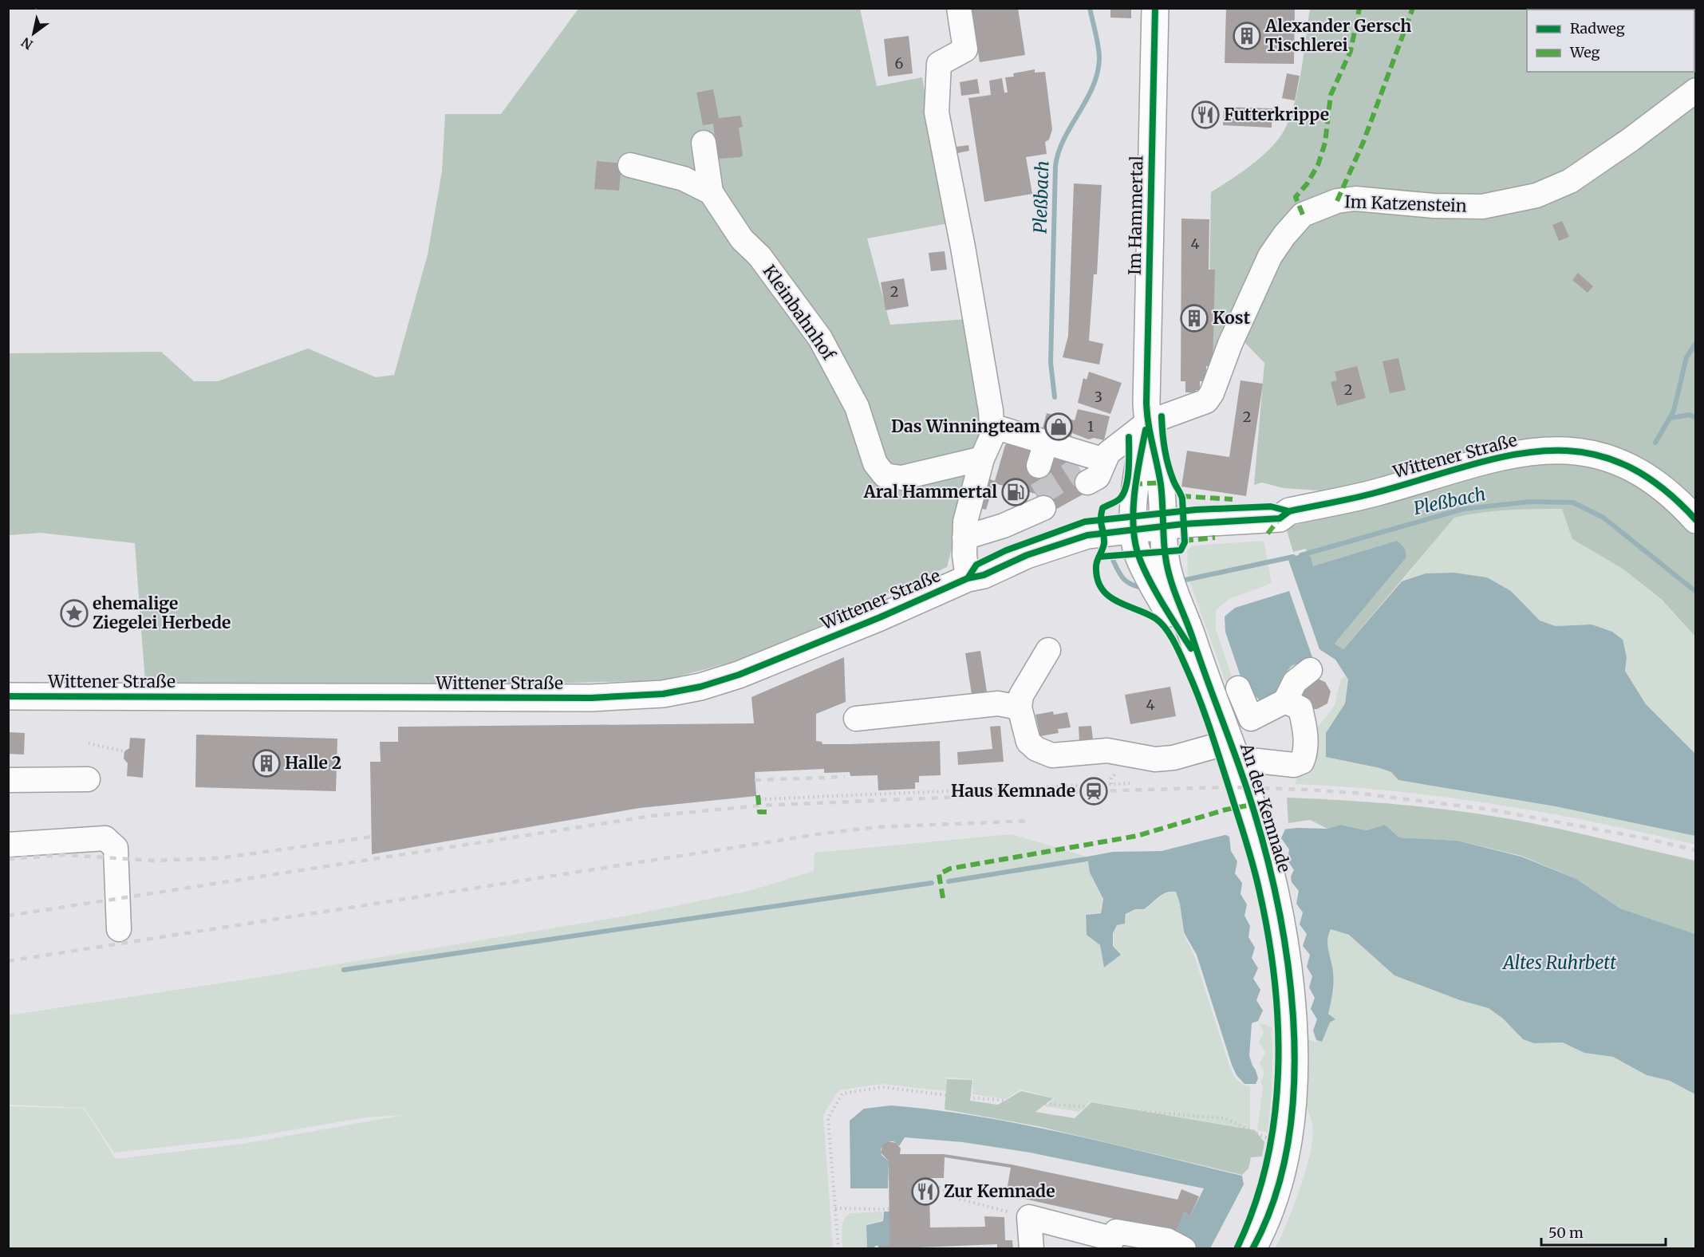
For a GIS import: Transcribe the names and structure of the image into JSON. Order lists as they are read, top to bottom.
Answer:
{
  "streets": {
    "main road": ["Im Hammertal", "Wittener Straße", "An der Kemnade"],
    "street": ["Im Katzenstein", "Kleinbahnhof"]
  },
  "crossings": [
    ["Im Katzenstein", "Im Hammertal"],
    ["Im Hammertal", "Wittener Straße"],
    ["Im Hammertal", "An der Kemnade"],
    ["Wittener Straße", "An der Kemnade"]
  ],
  "water": ["Pleßbach", "Altes Ruhrbett"],
  "places": {
    "building": ["Alexander Gersch Tischlerei", "Kost", "Halle 2"],
    "restaurant": ["Futterkrippe", "Zur Kemnade"],
    "shop": ["Das Winningteam"],
    "fuel station": ["Aral Hammertal"],
    "place": ["ehemalige Ziegelei Herbede"],
    "station": ["Haus Kemnade"]
  },
  "house_numbers": [
    "6",
    "4",
    "2",
    "2",
    "3",
    "2",
    "1",
    "4"
  ],
  "legend": ["Radweg", "Weg"],
  "scale_bar": "50 m",
  "north": "bottom left"
}
